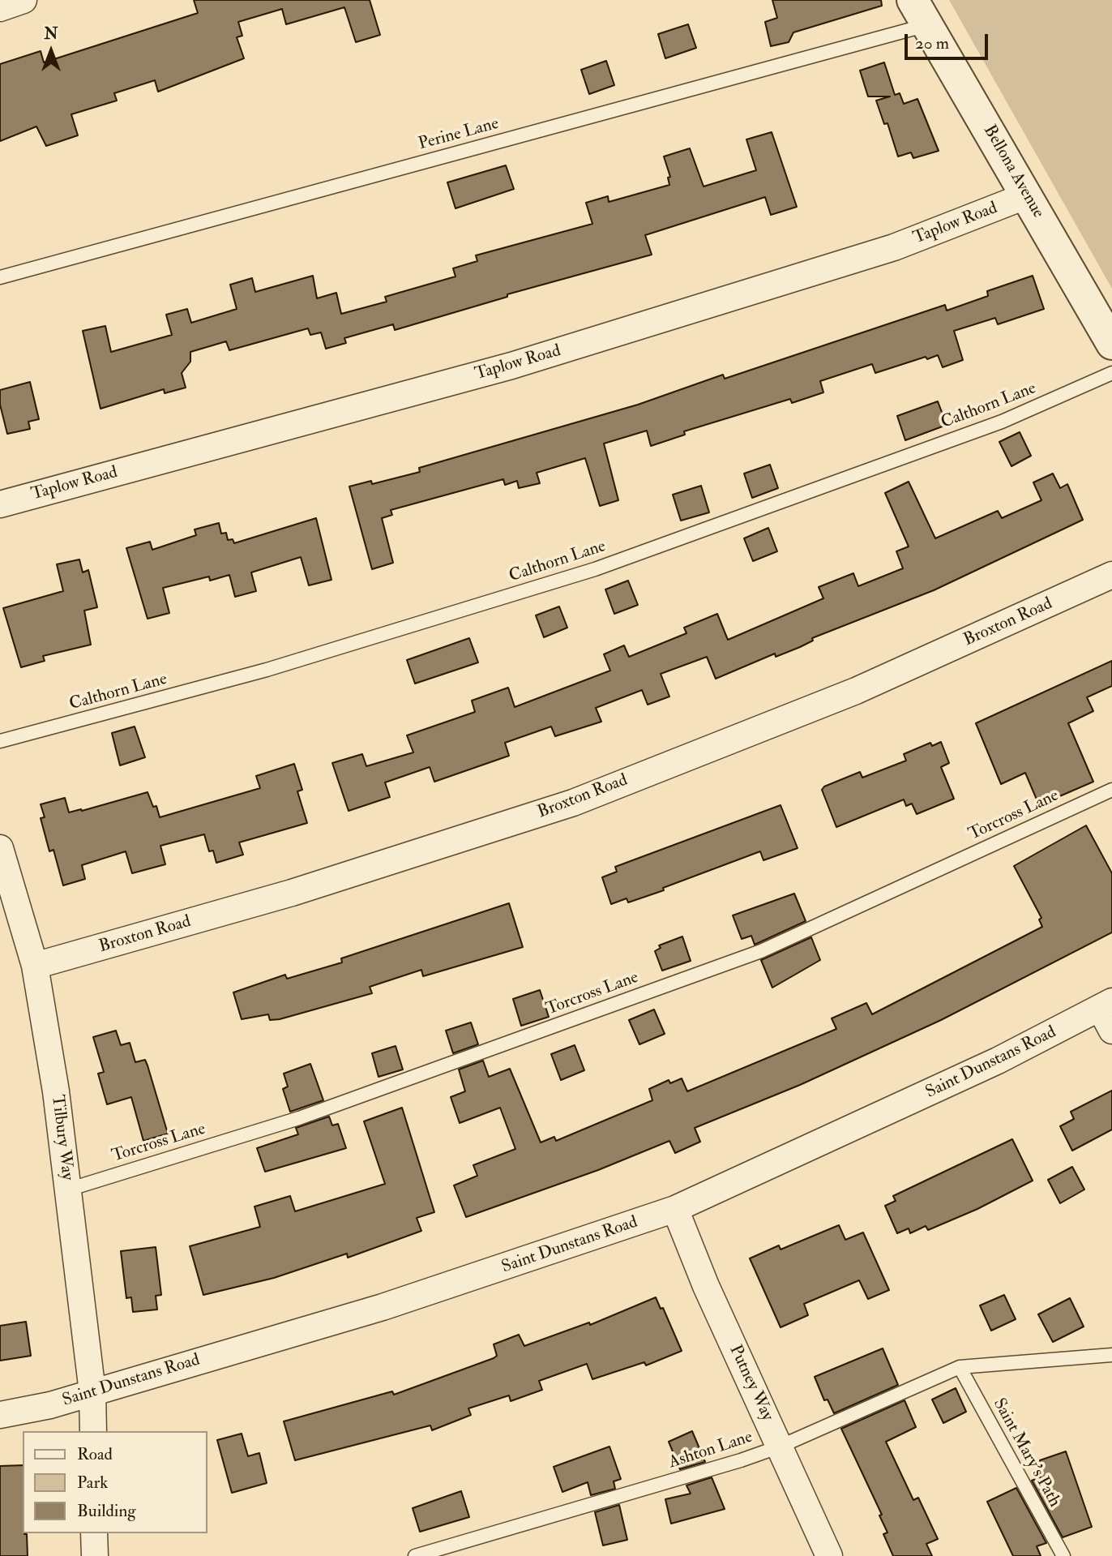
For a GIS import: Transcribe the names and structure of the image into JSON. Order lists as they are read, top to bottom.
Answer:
{
  "streets": {
    "street": [
      "Bellona Avenue",
      "Taplow Road",
      "Broxton Road",
      "Saint Dunstans Road",
      "Tilbury Way",
      "Putney Way"
    ],
    "lane": [
      "Perine Lane",
      "Calthorn Lane",
      "Torcross Lane",
      "Ashton Lane",
      "Saint Mary's Path"
    ]
  },
  "crossings": [
    ["Perine Lane", "Bellona Avenue"],
    ["Bellona Avenue", "Taplow Road"],
    ["Broxton Road", "Tilbury Way"],
    ["Torcross Lane", "Tilbury Way"],
    ["Saint Dunstans Road", "Tilbury Way"],
    ["Saint Dunstans Road", "Putney Way"],
    ["Putney Way", "Ashton Lane"],
    ["Ashton Lane", "Saint Mary's Path"]
  ],
  "legend": ["Road", "Park", "Building"],
  "scale_bar": "20 m",
  "north": "top"
}
